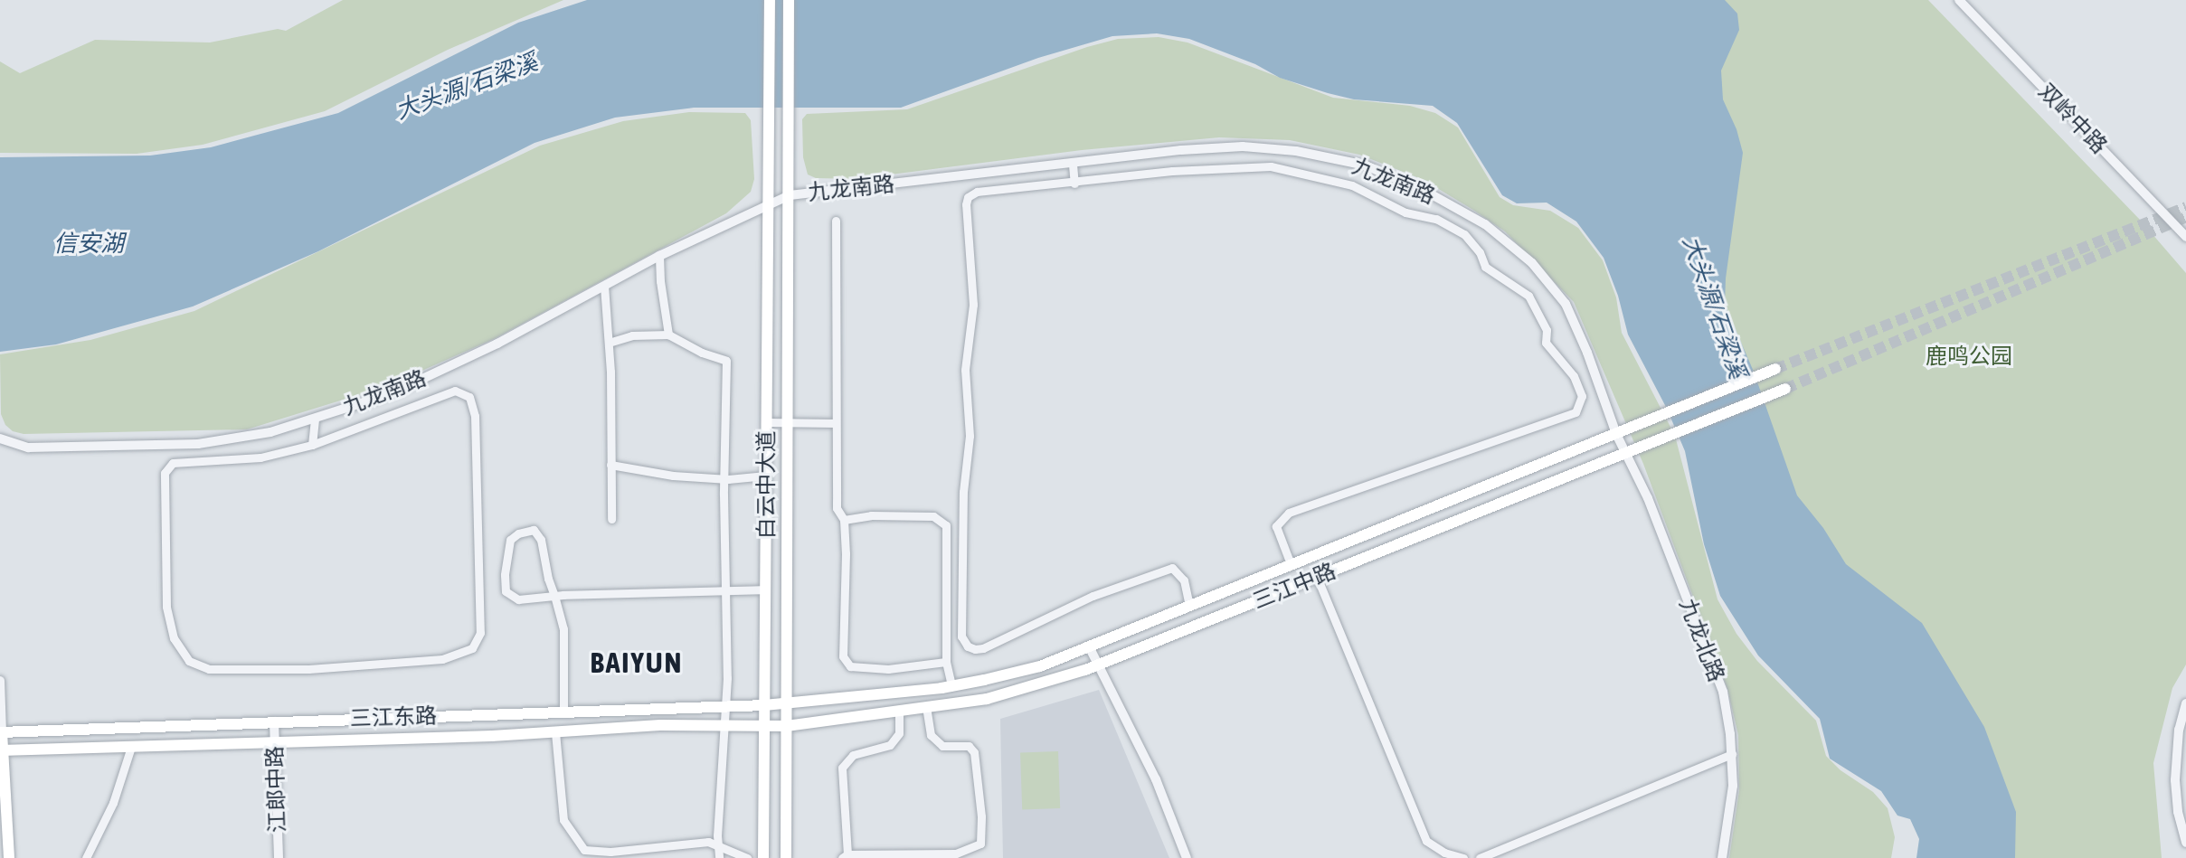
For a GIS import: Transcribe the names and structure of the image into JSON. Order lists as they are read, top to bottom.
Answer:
{
  "streets": {
    "main road": ["白云中大道", "三江中路", "三江东路"],
    "street": [
      "双岭中路",
      "九龙南路",
      "九龙北路",
      "江郎中路"
    ]
  },
  "crossings": [
    ["九龙南路", "白云中大道"],
    ["九龙南路", "三江中路"],
    ["九龙南路", "九龙北路"],
    ["白云中大道", "三江中路"],
    ["白云中大道", "三江东路"],
    ["三江中路", "九龙北路"],
    ["三江中路", "三江东路"],
    ["三江东路", "江郎中路"]
  ],
  "districts": ["BAIYUN"],
  "water": ["大头源/石梁溪", "信安湖"],
  "parks": ["鹿鸣公园"]
}
